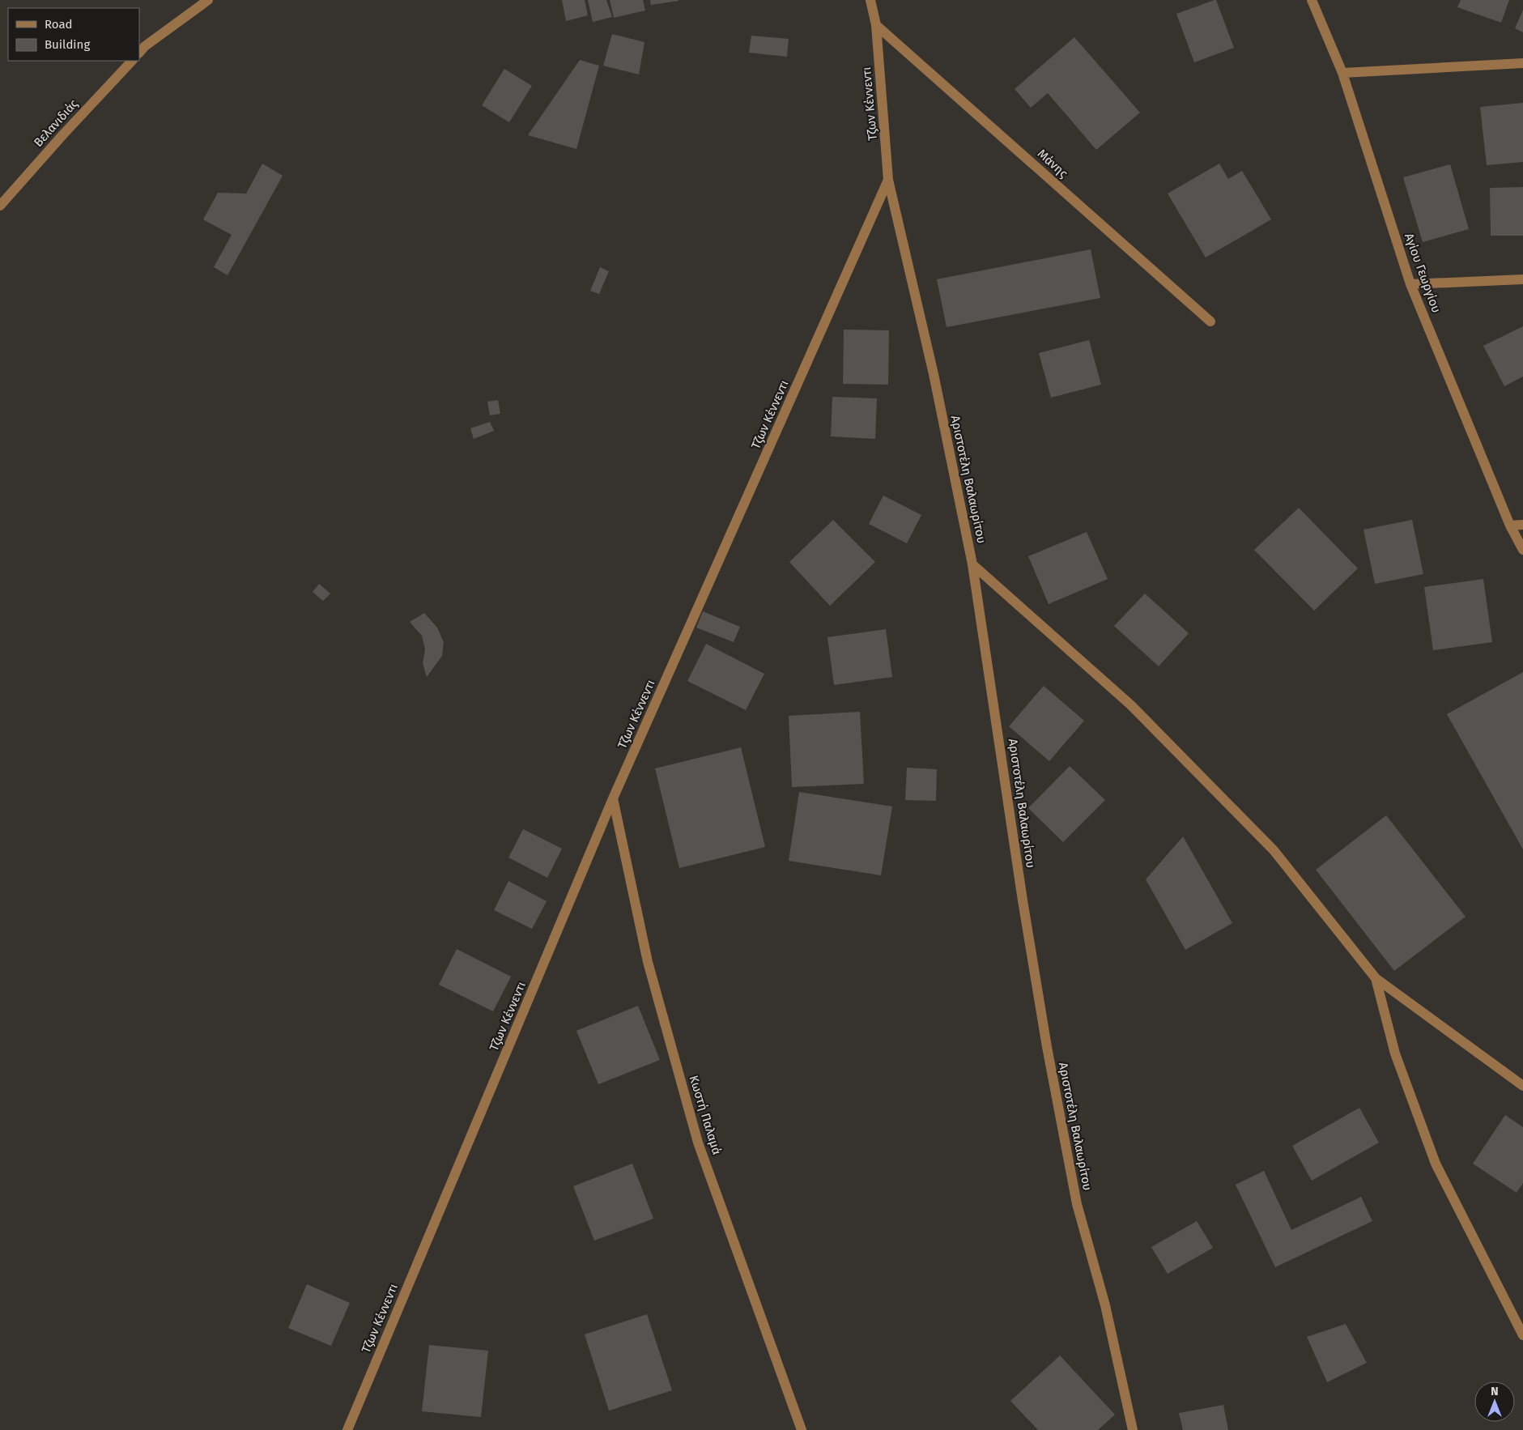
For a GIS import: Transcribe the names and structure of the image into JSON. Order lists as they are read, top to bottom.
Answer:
{
  "streets": {
    "street": [
      "Τζων Κέννεντι",
      "Βελανιδιάς",
      "Μάνης",
      "Αγίου Γεωργίου",
      "Αριστοτέλη Βαλαωρίτου",
      "Κωστή Παλαμά"
    ]
  },
  "crossings": [
    ["Τζων Κέννεντι", "Μάνης"],
    ["Τζων Κέννεντι", "Αριστοτέλη Βαλαωρίτου"],
    ["Τζων Κέννεντι", "Κωστή Παλαμά"]
  ],
  "legend": ["Road", "Building"],
  "north": "top"
}
